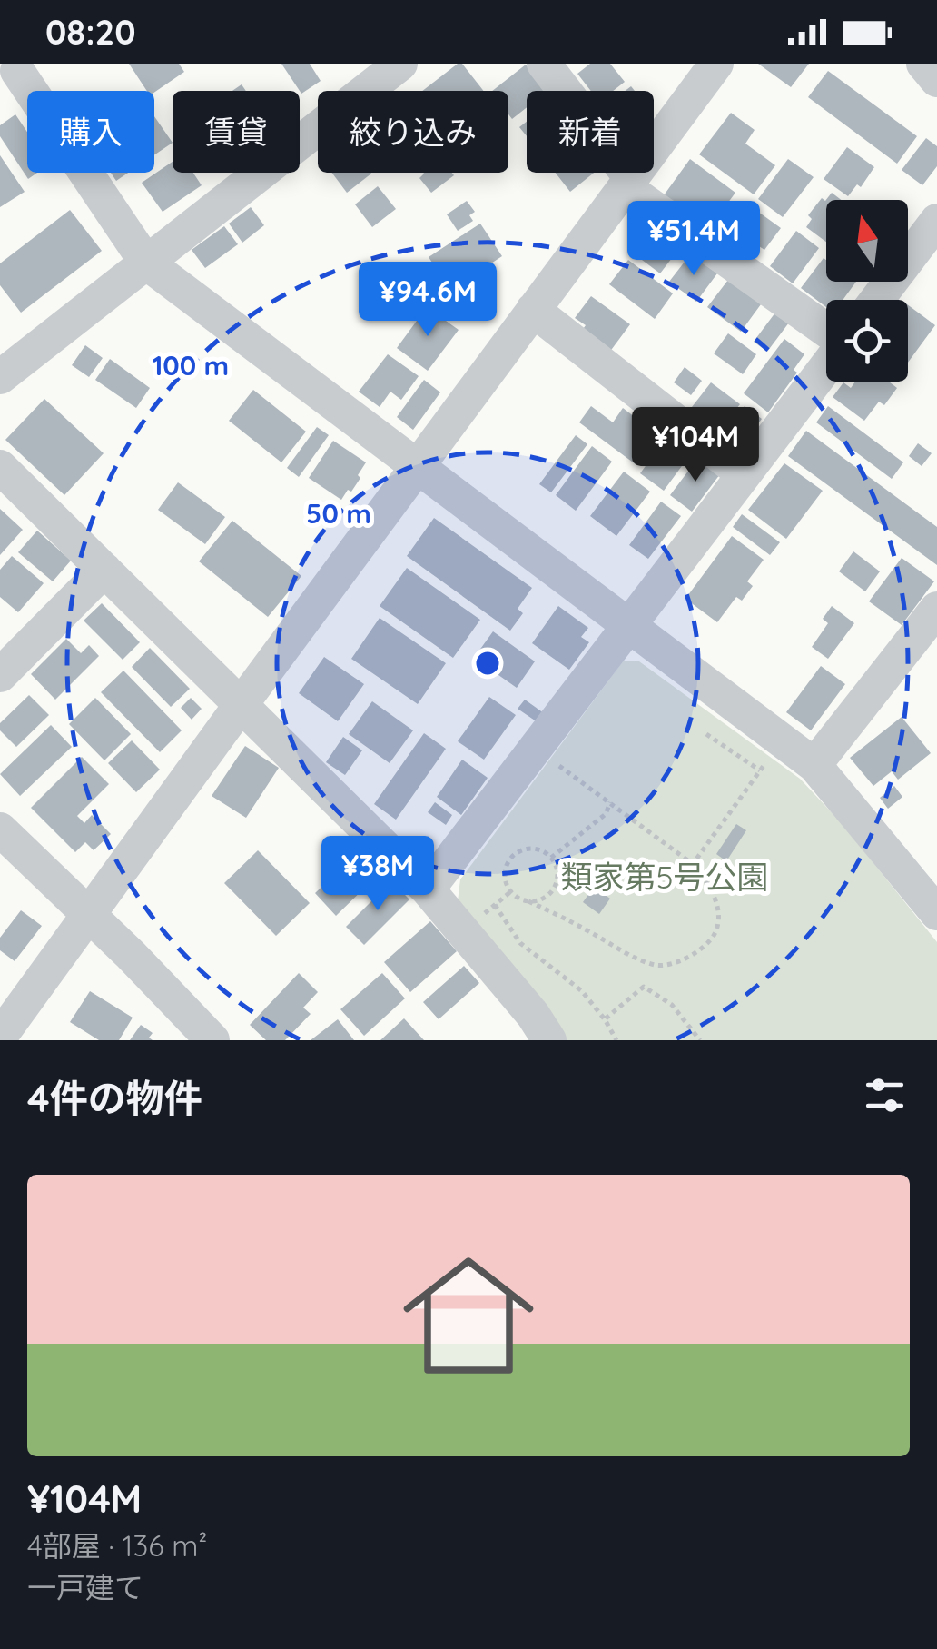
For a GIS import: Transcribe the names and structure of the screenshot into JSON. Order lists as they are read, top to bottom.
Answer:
{
  "parks": ["類家第5号公園"],
  "north": "top",
  "page": {
    "status": "08:20",
    "chip": [
      "購入",
      "賃貸",
      "絞り込み",
      "新着"
    ],
    "price": [
      "¥51.4M",
      "¥94.6M",
      "¥104M",
      "¥38M"
    ],
    "heading": "4件の物件",
    "list": [
      {
        "name": "¥104M",
        "note": "4部屋 · 136 m² · 一戸建て"
      }
    ]
  },
  "rings": ["100 m", "50 m"]
}
